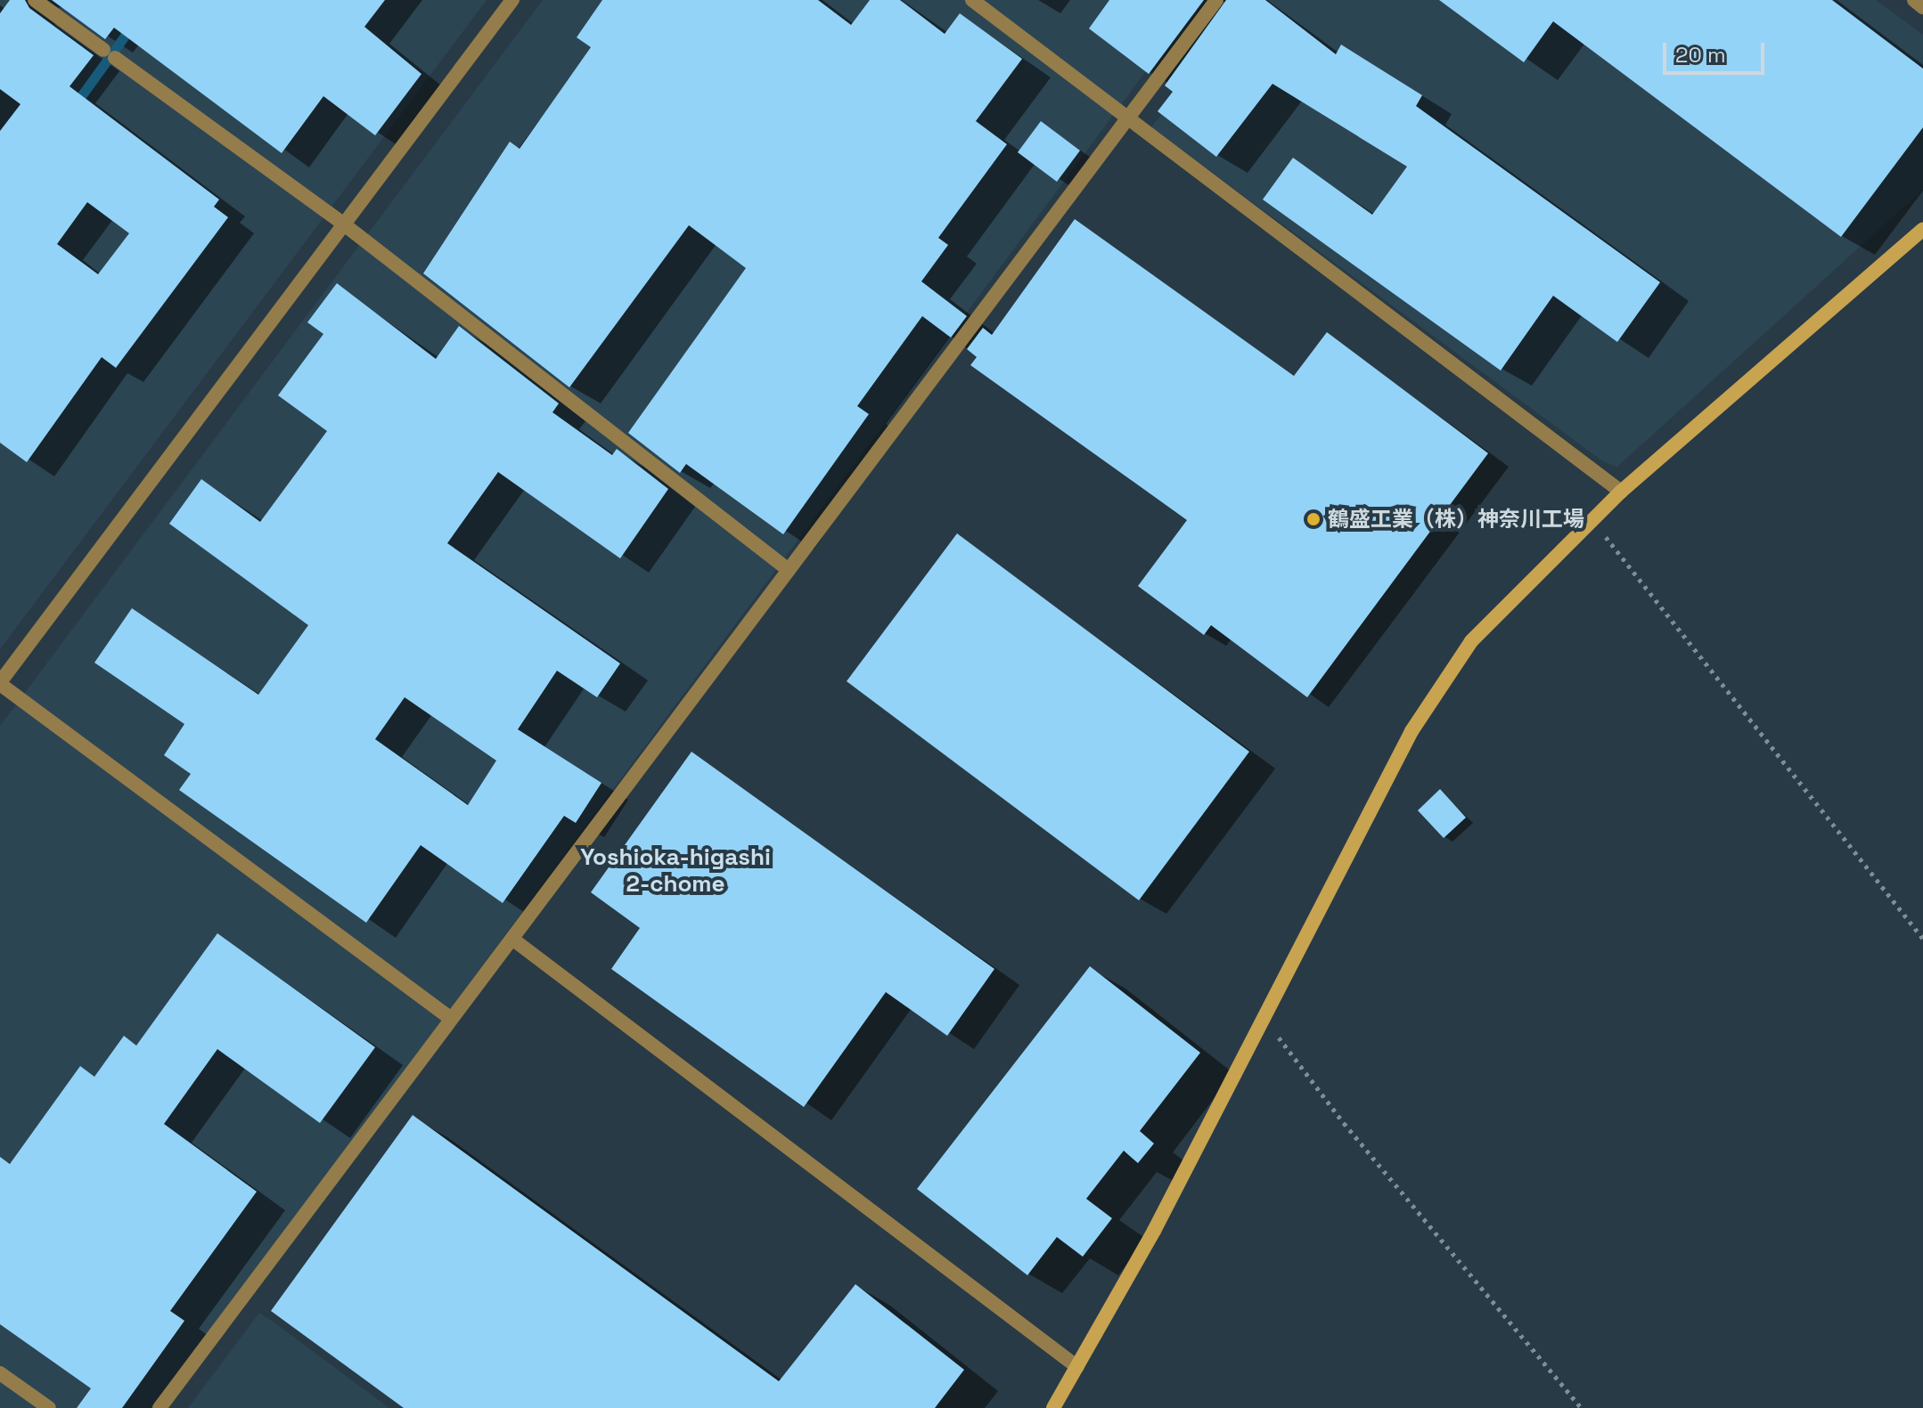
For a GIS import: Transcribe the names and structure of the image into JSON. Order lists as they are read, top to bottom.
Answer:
{
  "districts": ["Yoshioka-higashi 2-chome"],
  "places": ["鶴盛工業（株）神奈川工場"],
  "scale_bar": "20 m"
}
